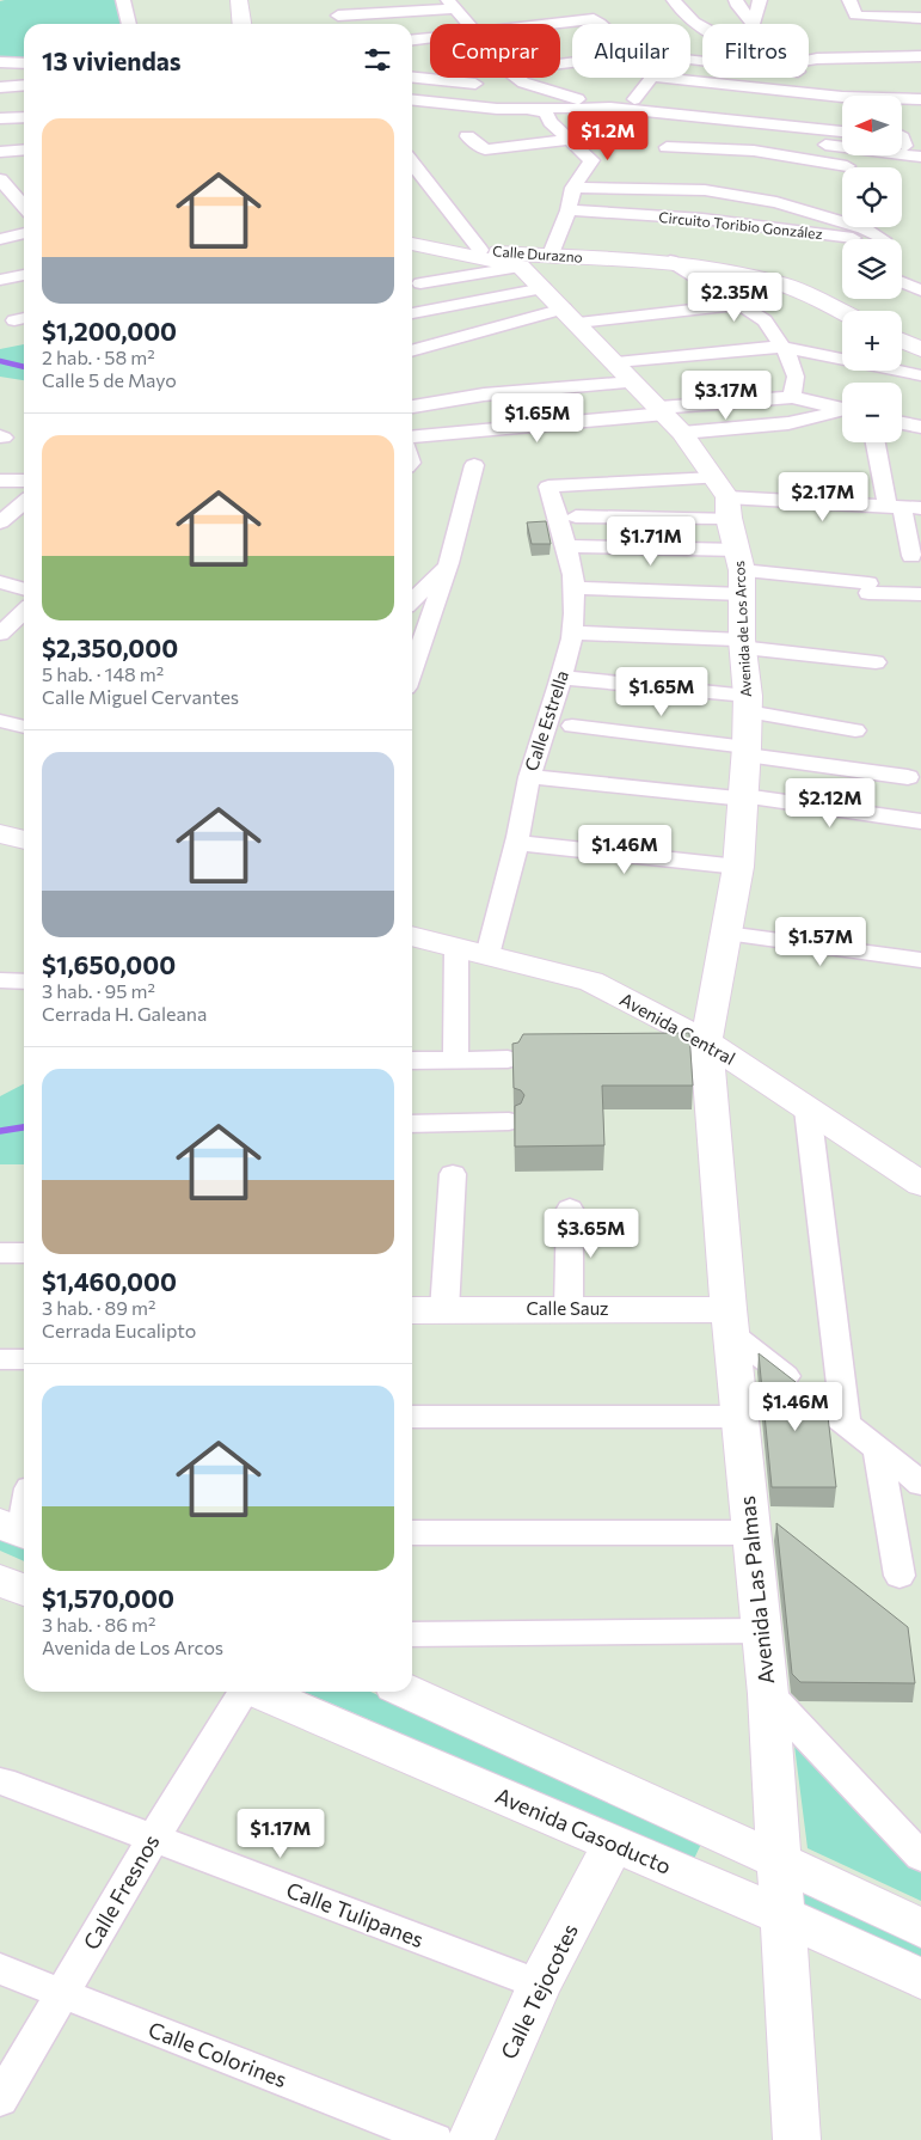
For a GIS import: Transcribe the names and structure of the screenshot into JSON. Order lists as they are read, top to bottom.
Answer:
{
  "streets": {
    "street": [
      "Circuito Toribio González",
      "Calle Durazno",
      "Avenida de Los Arcos",
      "Calle Estrella",
      "Avenida Central",
      "Calle Sauz",
      "Avenida Las Palmas",
      "Avenida Gasoducto",
      "Calle Fresnos",
      "Calle Tulipanes",
      "Calle Tejocotes",
      "Calle Colorines"
    ]
  },
  "crossings": [
    ["Avenida de Los Arcos", "Calle Estrella"],
    ["Avenida de Los Arcos", "Avenida Central"],
    ["Avenida de Los Arcos", "Avenida Las Palmas"],
    ["Calle Estrella", "Avenida Central"],
    ["Avenida Central", "Avenida Las Palmas"],
    ["Calle Sauz", "Avenida Las Palmas"],
    ["Avenida Las Palmas", "Avenida Gasoducto"],
    ["Avenida Gasoducto", "Calle Tejocotes"],
    ["Calle Fresnos", "Calle Tulipanes"],
    ["Calle Fresnos", "Calle Colorines"],
    ["Calle Tulipanes", "Calle Tejocotes"]
  ],
  "north": "left",
  "page": {
    "chip": ["Comprar", "Alquilar", "Filtros"],
    "heading": "13 viviendas",
    "map_buttons": ["+", "−"],
    "list": [
      {
        "name": "$1,200,000",
        "note": "2 hab. · 58 m² · Calle 5 de Mayo"
      },
      {
        "name": "$2,350,000",
        "note": "5 hab. · 148 m² · Calle Miguel Cervantes"
      },
      {
        "name": "$1,650,000",
        "note": "3 hab. · 95 m² · Cerrada H. Galeana"
      },
      {
        "name": "$1,460,000",
        "note": "3 hab. · 89 m² · Cerrada Eucalipto"
      },
      {
        "name": "$1,570,000",
        "note": "3 hab. · 86 m² · Avenida de Los Arcos"
      }
    ],
    "price": [
      "$1.2M",
      "$2.35M",
      "$3.17M",
      "$1.65M",
      "$2.17M",
      "$1.71M",
      "$1.65M",
      "$2.12M",
      "$1.46M",
      "$1.57M",
      "$3.65M",
      "$1.46M",
      "$1.17M"
    ]
  }
}
